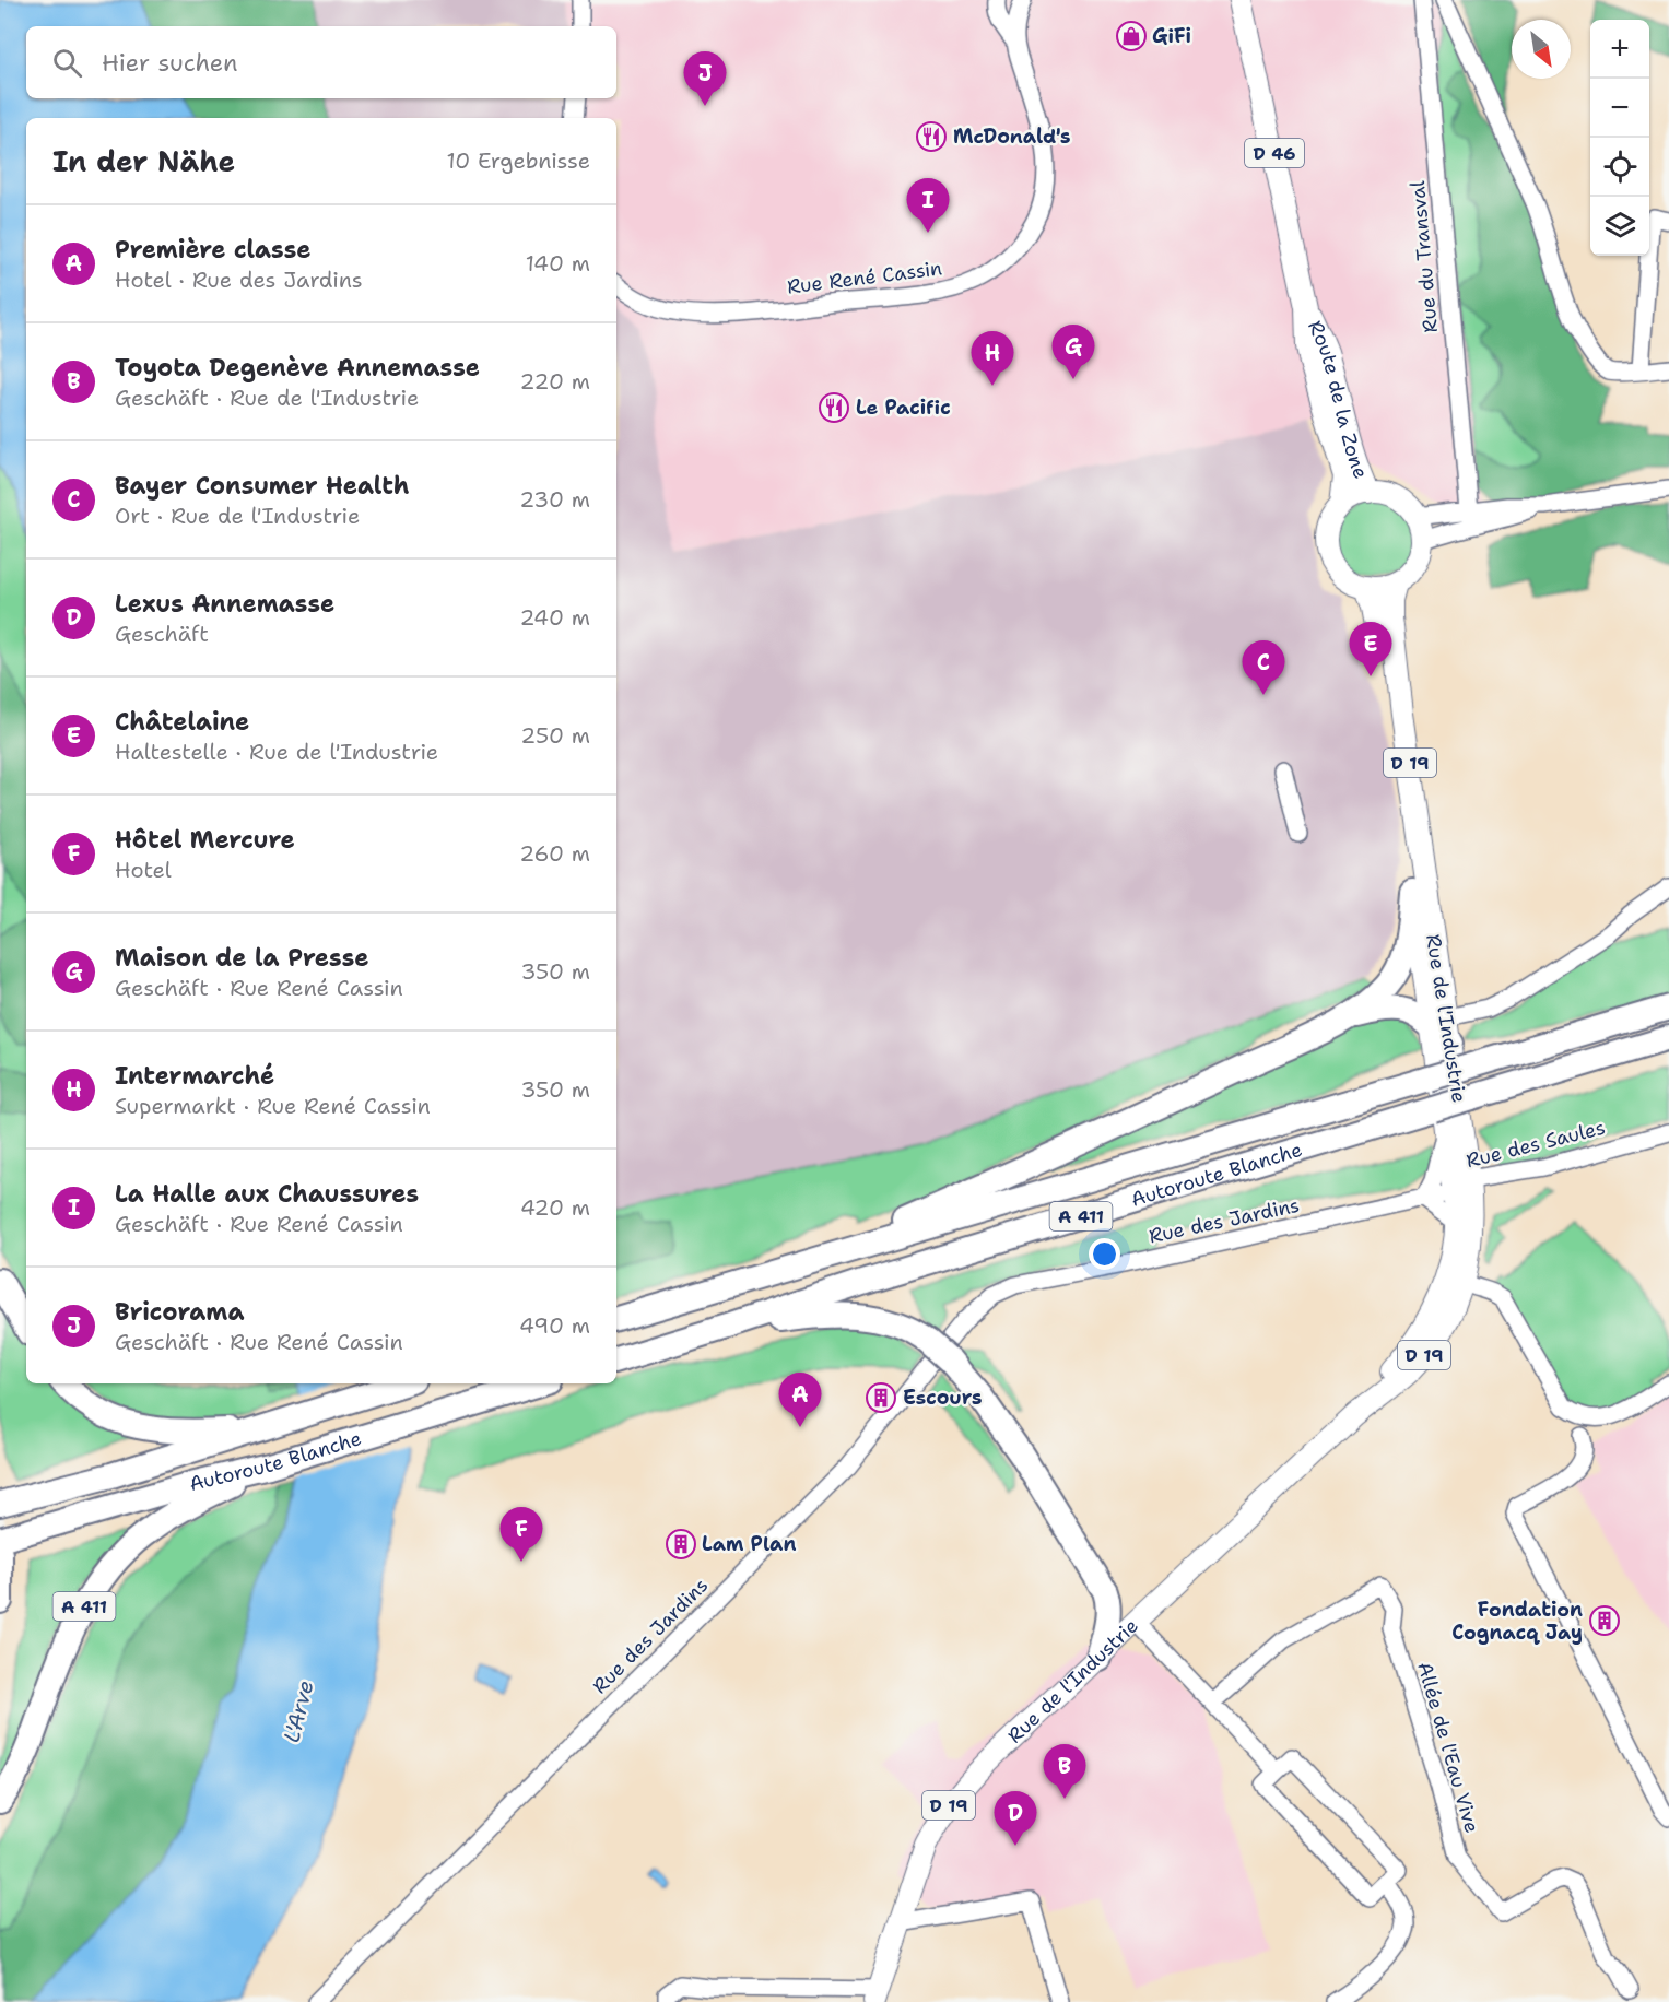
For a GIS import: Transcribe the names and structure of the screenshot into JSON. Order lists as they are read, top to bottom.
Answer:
{
  "streets": {
    "highway": ["Autoroute Blanche", "A 411"],
    "main road": [
      "D 46",
      "Route de la Zone",
      "D 19",
      "Rue de l'Industrie"
    ],
    "street": [
      "Rue du Transval",
      "Rue René Cassin",
      "Rue des Saules",
      "Rue des Jardins",
      "Allée de l'Eau Vive"
    ]
  },
  "crossings": [
    ["Route de la Zone", "Rue de l'Industrie"],
    ["Rue de l'Industrie", "Rue des Saules"],
    ["Rue de l'Industrie", "Autoroute Blanche"],
    ["Rue de l'Industrie", "Rue des Jardins"],
    ["Rue des Saules", "Rue des Jardins"],
    ["Autoroute Blanche", "A 411"]
  ],
  "water": ["L'Arve"],
  "places": {
    "shop": ["GiFi"],
    "restaurant": ["McDonald's", "Le Pacific"],
    "building": ["Escours", "Lam Plan", "Fondation Cognacq Jay"]
  },
  "north": "bottom right",
  "page": {
    "map_buttons": ["+", "−"],
    "search": "Hier suchen",
    "pins": [
      "J",
      "I",
      "G",
      "H",
      "E",
      "C",
      "A",
      "F",
      "B",
      "D"
    ],
    "heading": ["In der Nähe", "10 Ergebnisse"],
    "list": [
      {
        "mark": "A",
        "name": "Première classe",
        "note": "Hotel · Rue des Jardins",
        "value": "140 m"
      },
      {
        "mark": "B",
        "name": "Toyota Degenève Annemasse",
        "note": "Geschäft · Rue de l'Industrie",
        "value": "220 m"
      },
      {
        "mark": "C",
        "name": "Bayer Consumer Health",
        "note": "Ort · Rue de l'Industrie",
        "value": "230 m"
      },
      {
        "mark": "D",
        "name": "Lexus Annemasse",
        "note": "Geschäft",
        "value": "240 m"
      },
      {
        "mark": "E",
        "name": "Châtelaine",
        "note": "Haltestelle · Rue de l'Industrie",
        "value": "250 m"
      },
      {
        "mark": "F",
        "name": "Hôtel Mercure",
        "note": "Hotel",
        "value": "260 m"
      },
      {
        "mark": "G",
        "name": "Maison de la Presse",
        "note": "Geschäft · Rue René Cassin",
        "value": "350 m"
      },
      {
        "mark": "H",
        "name": "Intermarché",
        "note": "Supermarkt · Rue René Cassin",
        "value": "350 m"
      },
      {
        "mark": "I",
        "name": "La Halle aux Chaussures",
        "note": "Geschäft · Rue René Cassin",
        "value": "420 m"
      },
      {
        "mark": "J",
        "name": "Bricorama",
        "note": "Geschäft · Rue René Cassin",
        "value": "490 m"
      }
    ]
  }
}
